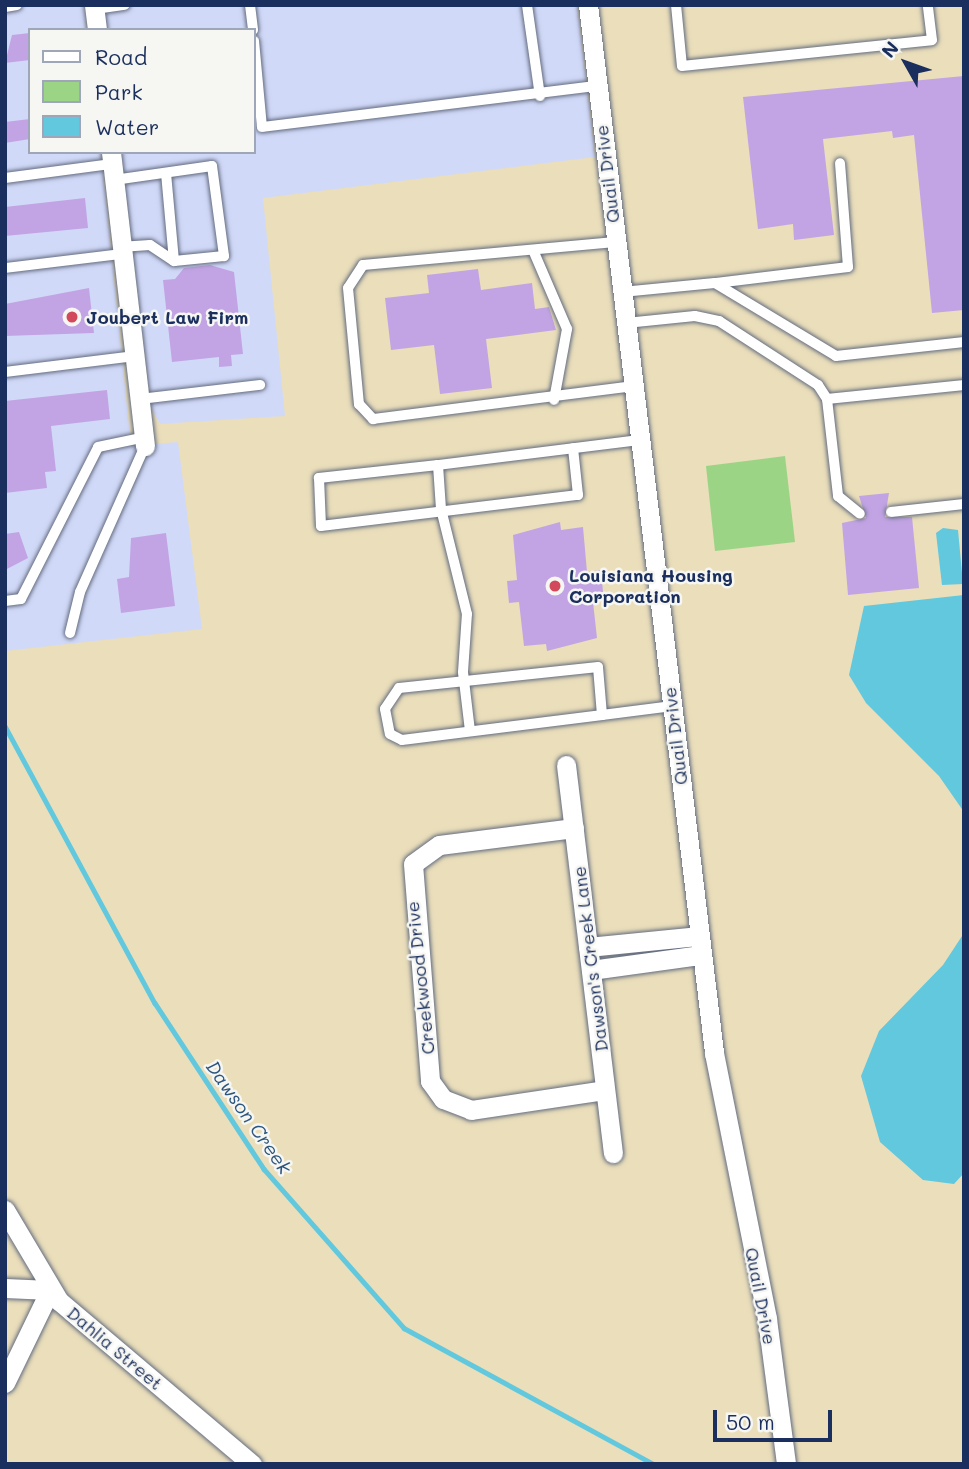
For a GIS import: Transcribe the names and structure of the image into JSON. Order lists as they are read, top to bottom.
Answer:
{
  "streets": {
    "street": [
      "Quail Drive",
      "Dawson's Creek Lane",
      "Creekwood Drive",
      "Dahlia Street"
    ]
  },
  "crossings": [
    ["Dawson's Creek Lane", "Creekwood Drive"]
  ],
  "water": ["Dawson Creek"],
  "places": ["Joubert Law Firm", "Louisiana Housing Corporation"],
  "legend": ["Road", "Park", "Water"],
  "scale_bar": "50 m",
  "north": "top left"
}
